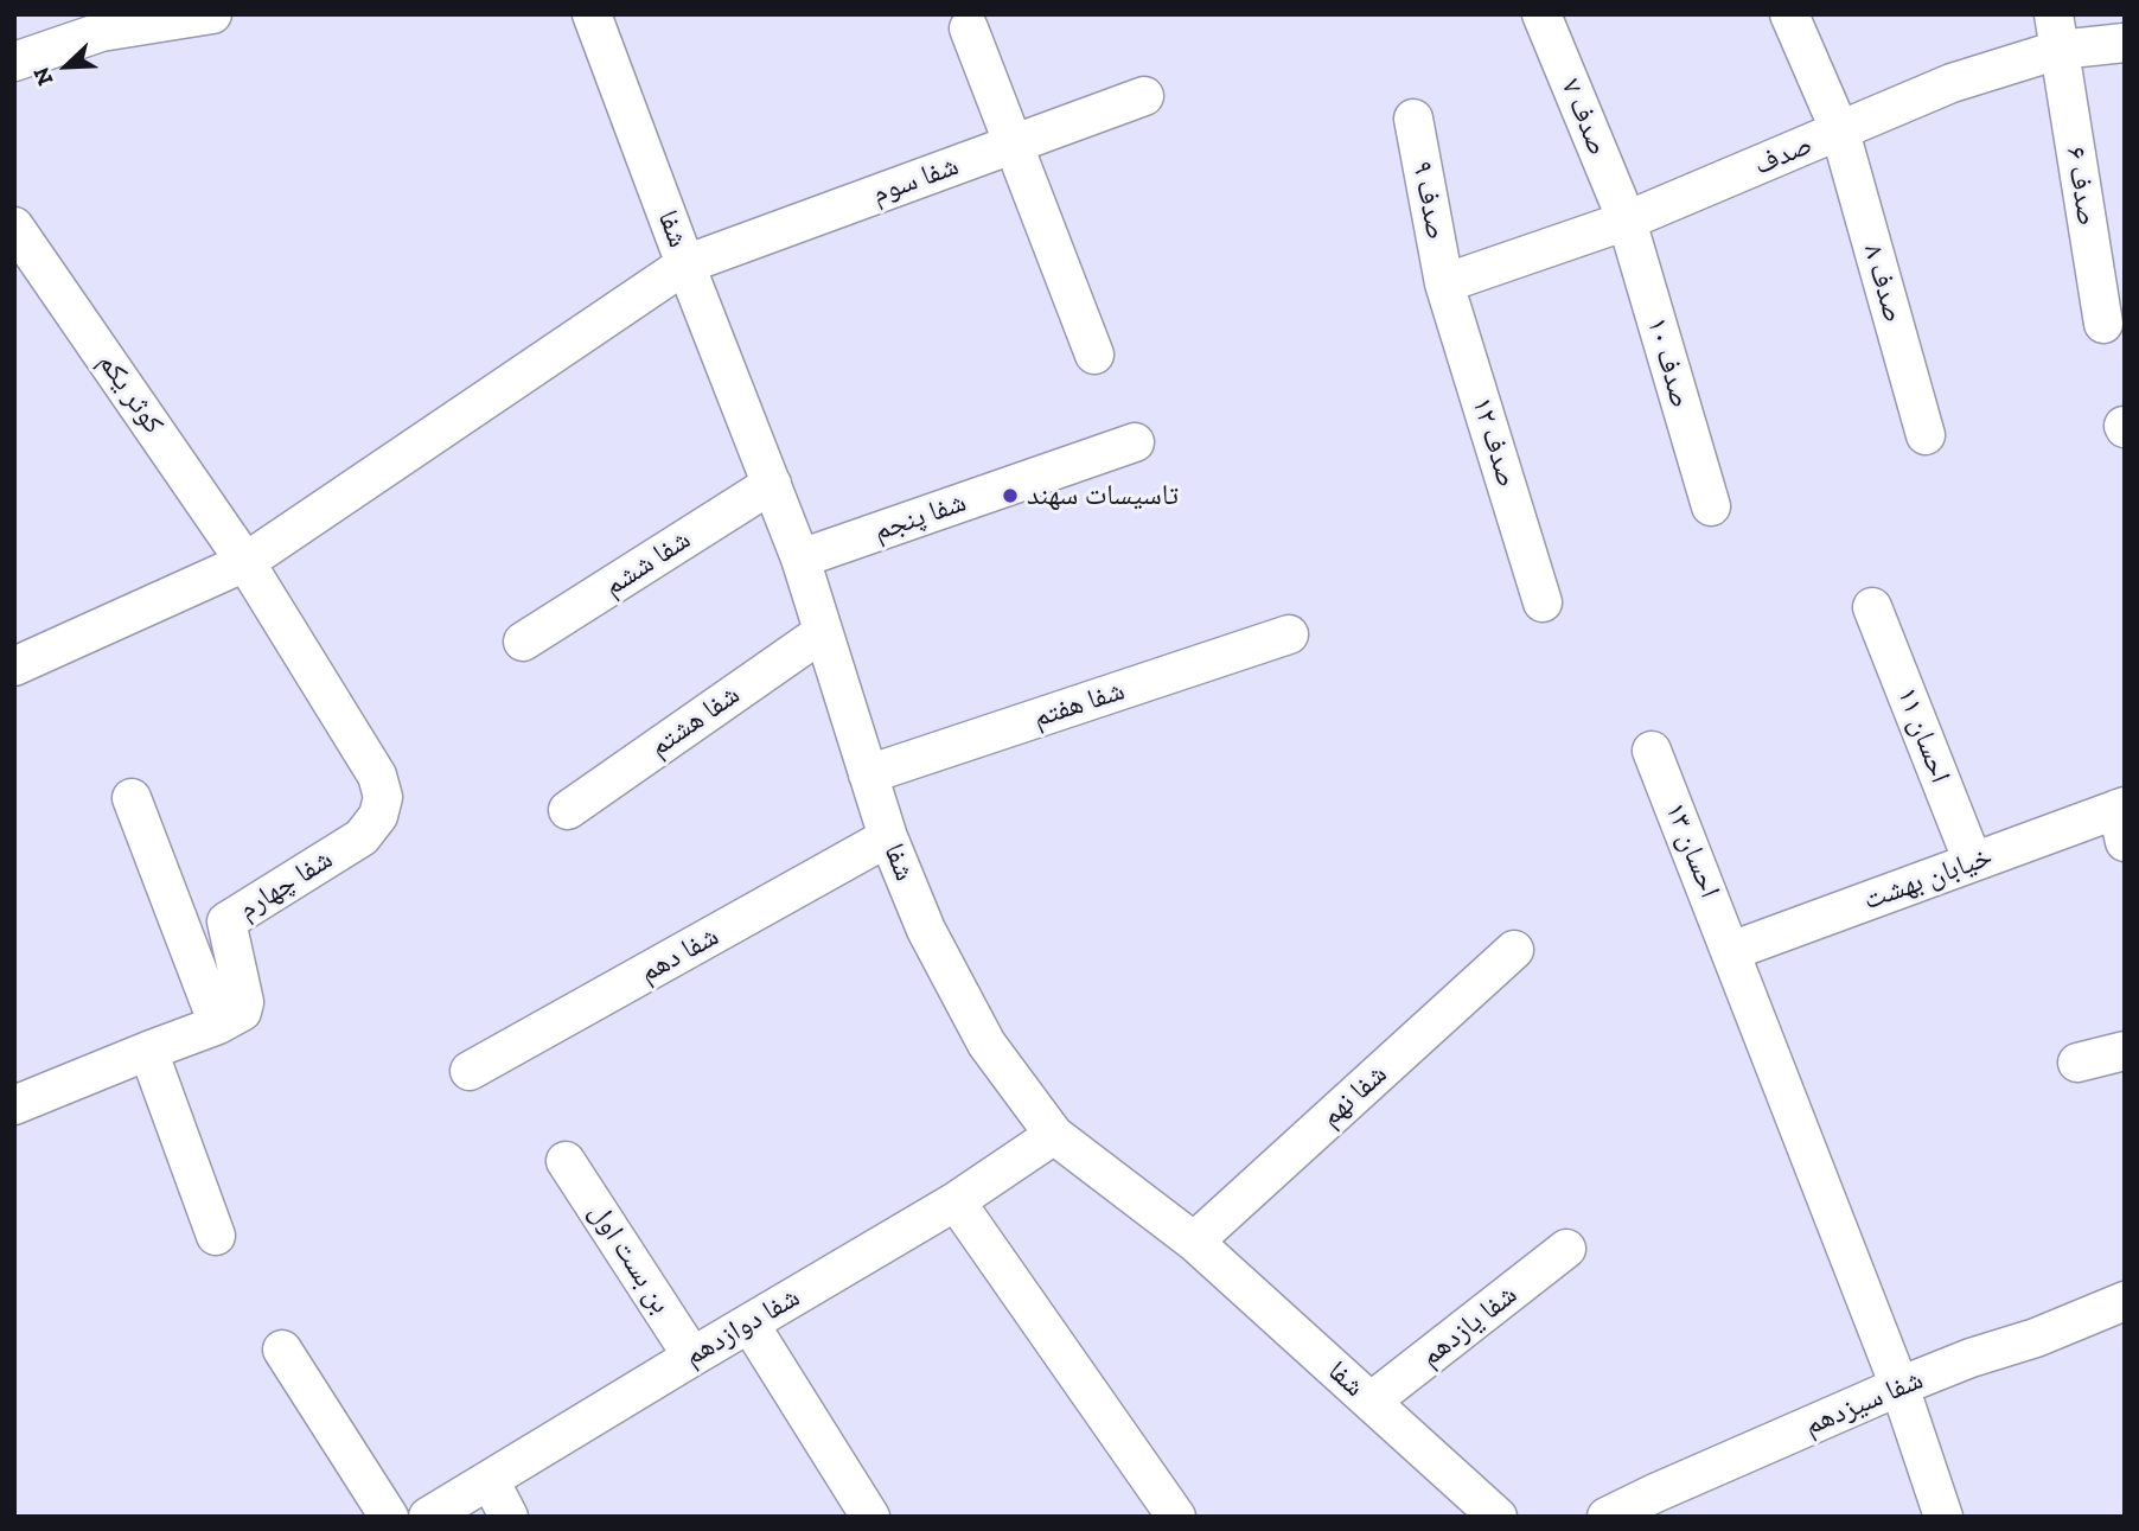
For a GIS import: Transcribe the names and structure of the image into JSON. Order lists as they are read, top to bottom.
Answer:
{
  "streets": {
    "street": [
      "صدف ۷",
      "صدف",
      "شفا سوم",
      "صدف ۶",
      "صدف ۹",
      "شفا",
      "صدف ۸",
      "صدف ۱۰",
      "کوثر یکم",
      "صدف ۱۲",
      "شفا پنجم",
      "شفا ششم",
      "شفا هفتم",
      "شفا هشتم",
      "احسان ۱۱",
      "احسان ۱۳",
      "خیابان بهشت",
      "شفا چهارم",
      "شفا دهم",
      "شفا نهم",
      "بن بست اول",
      "شفا یازدهم",
      "شفا دوازدهم",
      "شفا سیزدهم"
    ]
  },
  "crossings": [
    ["صدف ۷", "صدف"],
    ["صدف ۷", "صدف ۱۰"],
    ["صدف", "صدف ۶"],
    ["صدف", "صدف ۹"],
    ["صدف", "صدف ۸"],
    ["صدف", "صدف ۱۰"],
    ["صدف", "صدف ۱۲"],
    ["شفا سوم", "شفا"],
    ["صدف ۹", "صدف ۱۲"],
    ["شفا", "شفا پنجم"],
    ["شفا", "شفا ششم"],
    ["شفا", "شفا هفتم"],
    ["شفا", "شفا هشتم"],
    ["شفا", "شفا دهم"],
    ["شفا", "شفا نهم"],
    ["شفا", "شفا یازدهم"],
    ["شفا", "شفا دوازدهم"],
    ["کوثر یکم", "شفا چهارم"],
    ["احسان ۱۱", "خیابان بهشت"],
    ["احسان ۱۳", "خیابان بهشت"],
    ["احسان ۱۳", "شفا سیزدهم"],
    ["بن بست اول", "شفا دوازدهم"]
  ],
  "places": ["تاسیسات سهند"],
  "north": "bottom left"
}
